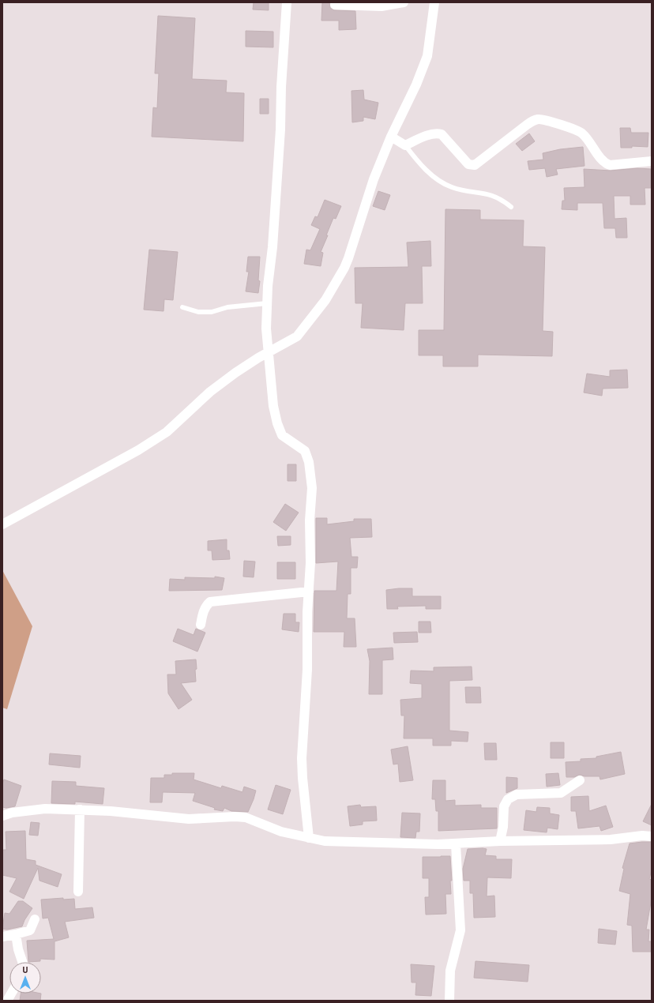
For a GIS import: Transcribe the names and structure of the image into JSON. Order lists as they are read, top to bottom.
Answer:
{
  "north": "top"
}
